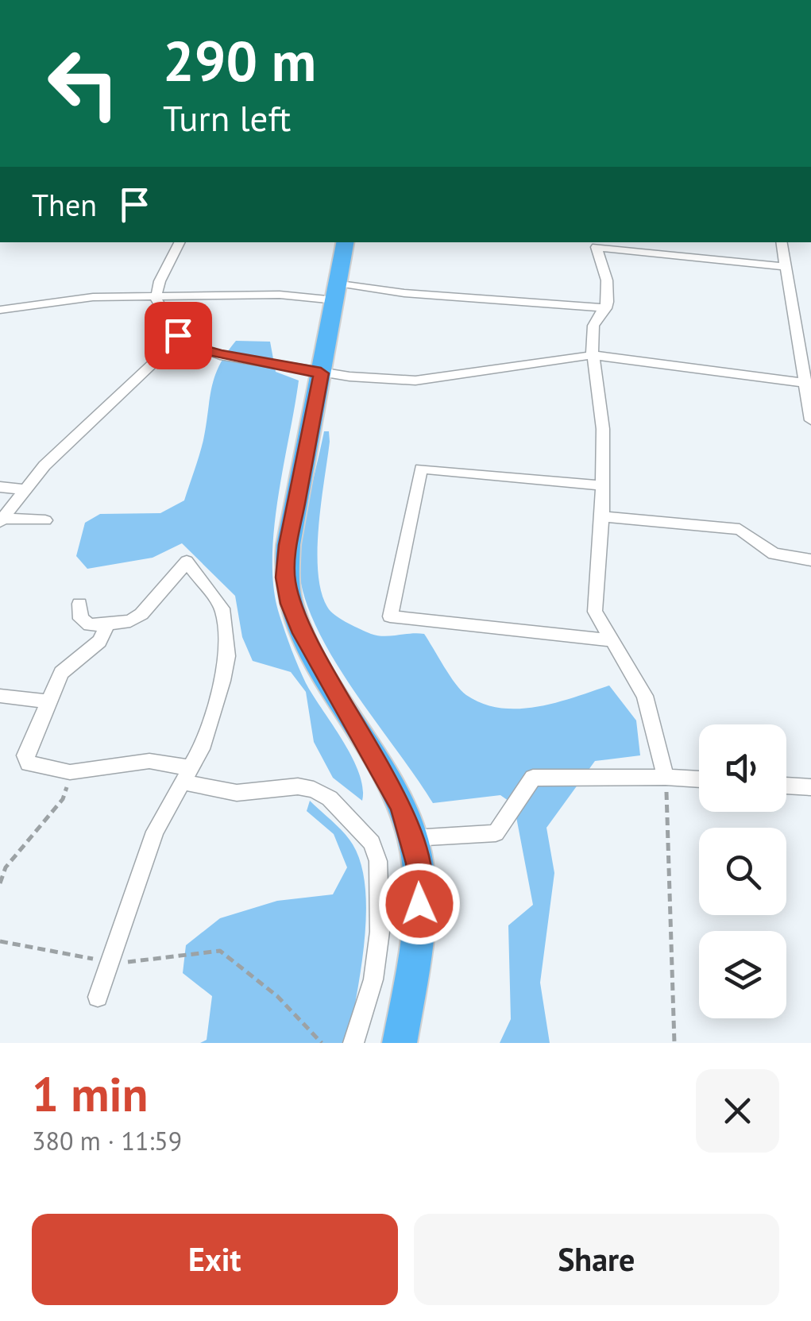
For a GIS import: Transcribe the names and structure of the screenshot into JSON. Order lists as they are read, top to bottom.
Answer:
{
  "page": {
    "turn": ["290 m", "Turn left"],
    "then": "Then",
    "heading": ["1 min", "380 m · 11:59"],
    "buttons": ["Exit", "Share"]
  }
}
